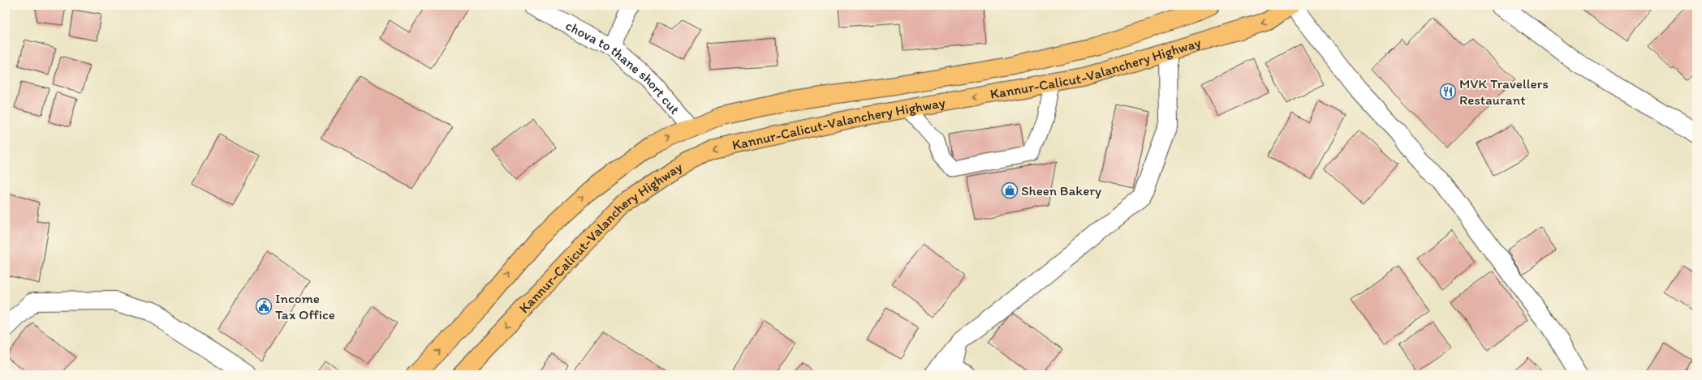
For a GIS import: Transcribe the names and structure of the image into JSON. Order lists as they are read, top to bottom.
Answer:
{
  "streets": {
    "highway": ["Kannur-Calicut-Valanchery Highway"],
    "street": ["chova to thane short cut"]
  },
  "crossings": [
    ["Kannur-Calicut-Valanchery Highway", "chova to thane short cut"]
  ],
  "places": {
    "restaurant": ["MVK Travellers Restaurant"],
    "shop": ["Sheen Bakery"],
    "public building": ["Income Tax Office"]
  }
}
